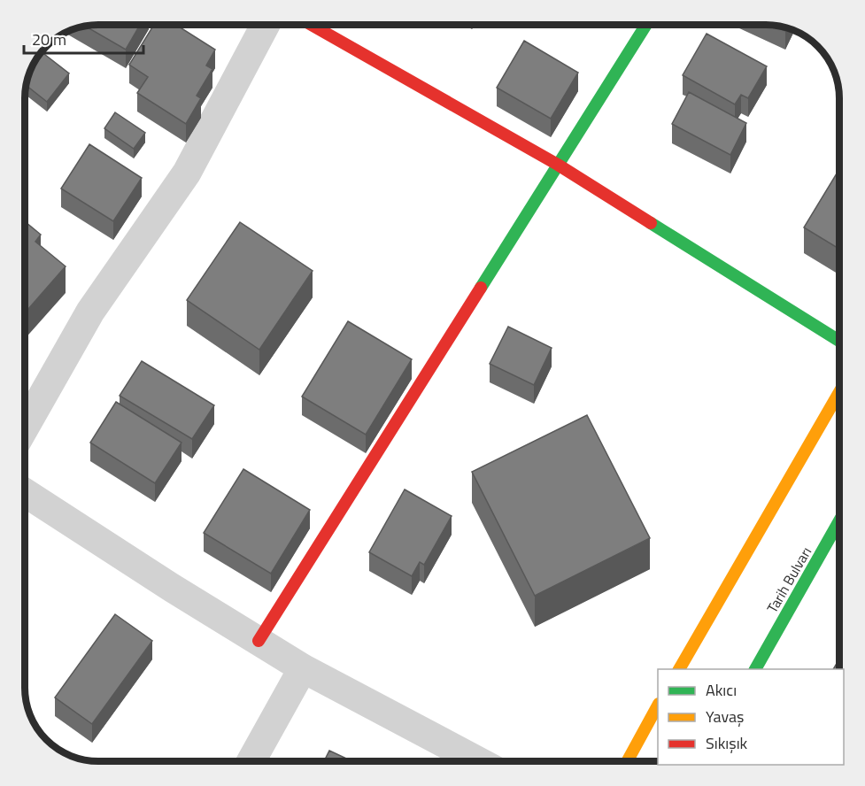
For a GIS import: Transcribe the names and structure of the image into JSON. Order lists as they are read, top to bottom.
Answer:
{
  "streets": {
    "street": ["Tarih Bulvarı"]
  },
  "legend": ["Akıcı", "Yavaş", "Sıkışık"],
  "scale_bar": "20 m"
}
